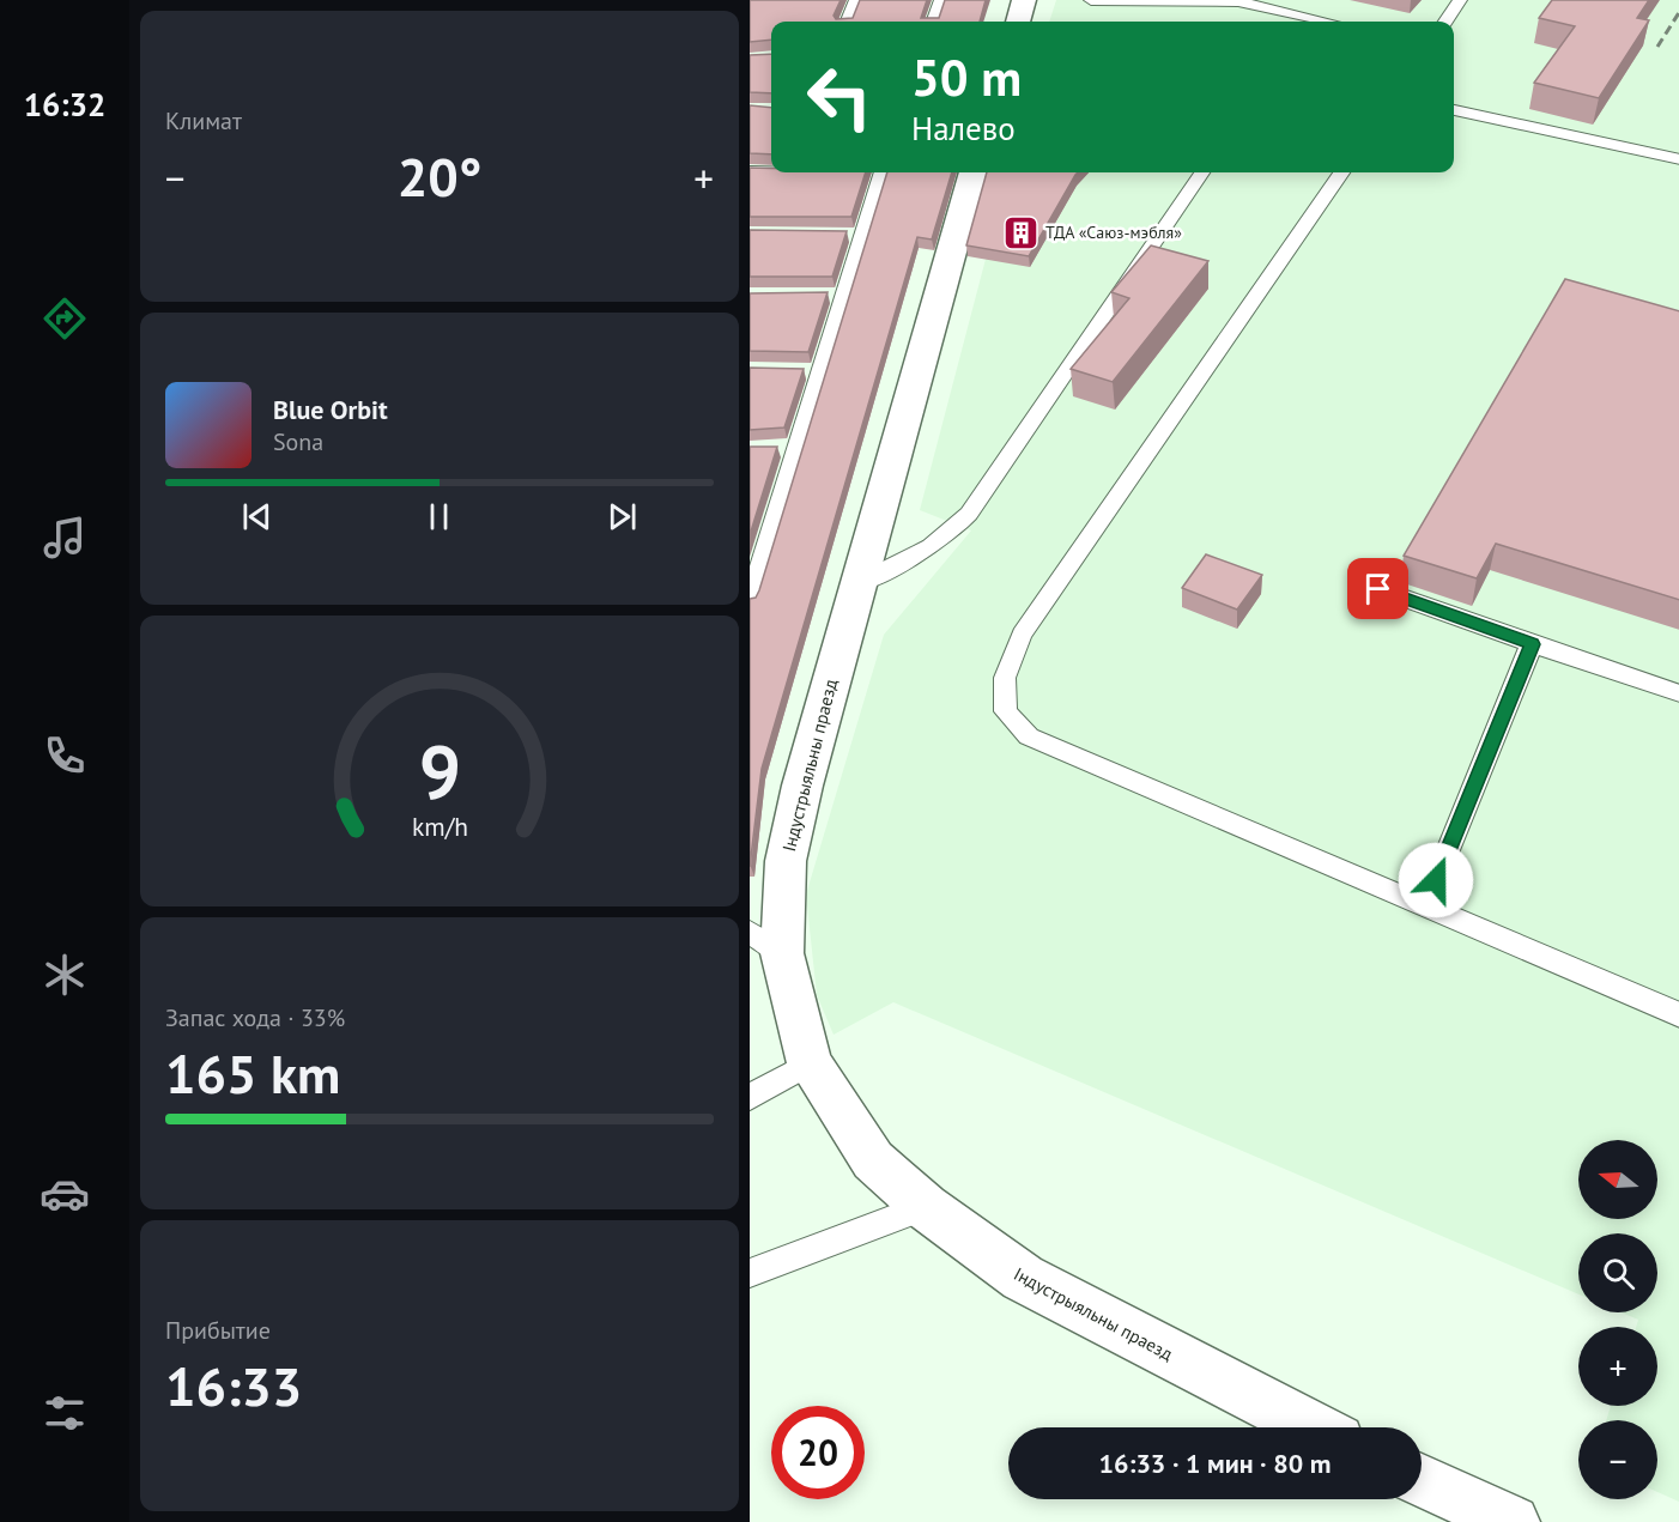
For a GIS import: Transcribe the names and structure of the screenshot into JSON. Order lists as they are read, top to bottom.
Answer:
{
  "streets": {
    "street": ["Індустрыяльны праезд"]
  },
  "places": {
    "building": ["ТДА «Саюз-мэбля»"]
  },
  "north": "left",
  "page": {
    "tabs": "16:32",
    "tile": [
      "Климат",
      ["Запас хода · 33%", "165 km"],
      ["Прибытие", "16:33"]
    ],
    "turn": ["50 m", "Налево"],
    "heat": ["−", "20°", "+"],
    "song": ["Blue Orbit", "Sona"],
    "map_buttons": ["+", "−"],
    "limit": "20",
    "trip": "16:33 · 1 мин · 80 m",
    "gauge": ["9", "km/h"]
  }
}
